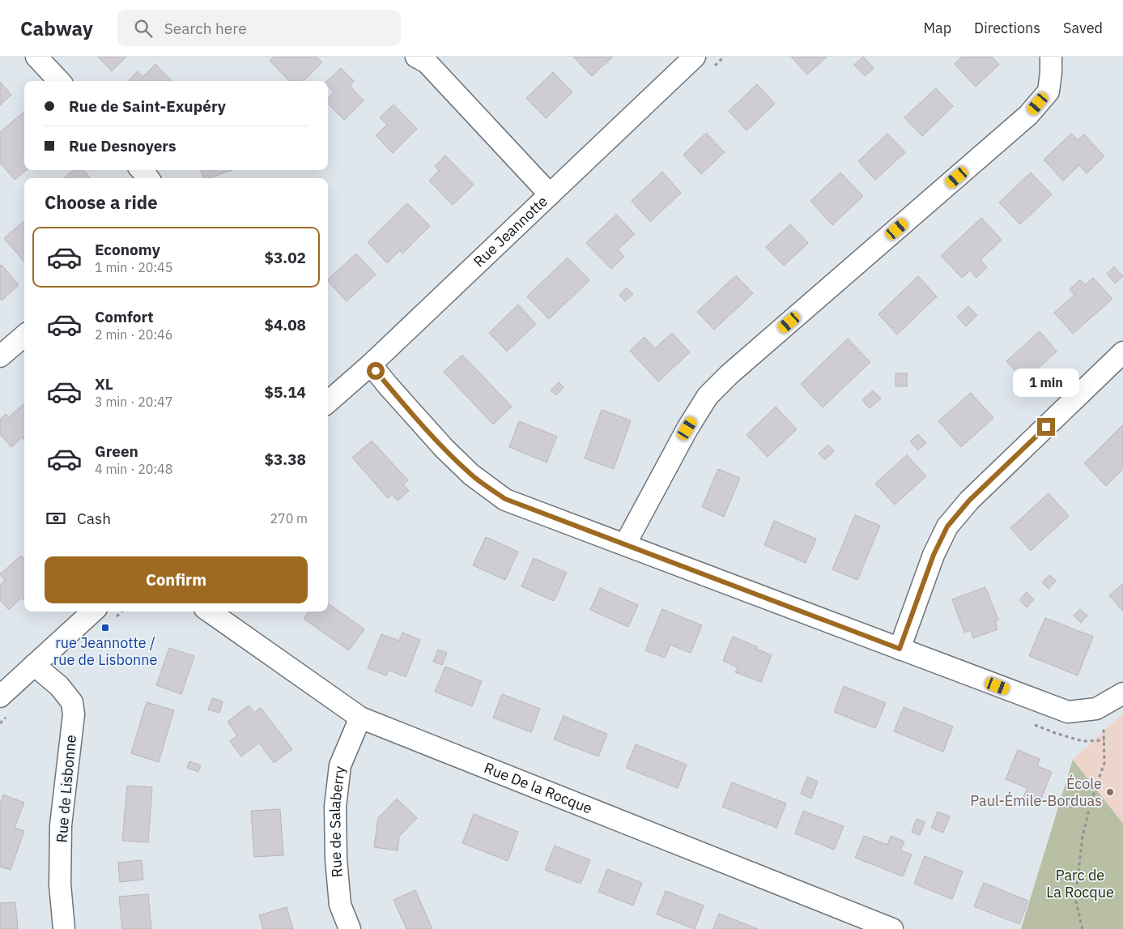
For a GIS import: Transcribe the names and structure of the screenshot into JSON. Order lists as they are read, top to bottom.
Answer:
{
  "streets": {
    "street": [
      "Rue Jeannotte",
      "Rue De la Rocque",
      "Rue de Lisbonne",
      "Rue de Salaberry"
    ]
  },
  "crossings": [
    ["Rue De la Rocque", "Rue de Salaberry"]
  ],
  "parks": ["Parc de La Rocque"],
  "places": {
    "transit": ["rue Jeannotte / rue de Lisbonne"],
    "other": ["École Paul-Émile-Borduas"]
  },
  "page": {
    "header": "Cabway",
    "search": "Search here",
    "nav": ["Map", "Directions", "Saved"],
    "banner": ["Rue de Saint-Exupéry", "Rue Desnoyers"],
    "heading": "Choose a ride",
    "list": [
      {
        "name": "Economy",
        "note": "1 min · 20:45",
        "value": "$3.02"
      },
      {
        "name": "Comfort",
        "note": "2 min · 20:46",
        "value": "$4.08"
      },
      {
        "name": "XL",
        "note": "3 min · 20:47",
        "value": "$5.14"
      },
      {
        "name": "Green",
        "note": "4 min · 20:48",
        "value": "$3.38"
      }
    ],
    "bubble": "1 min",
    "pay": ["Cash", "270 m"],
    "buttons": "Confirm"
  }
}
